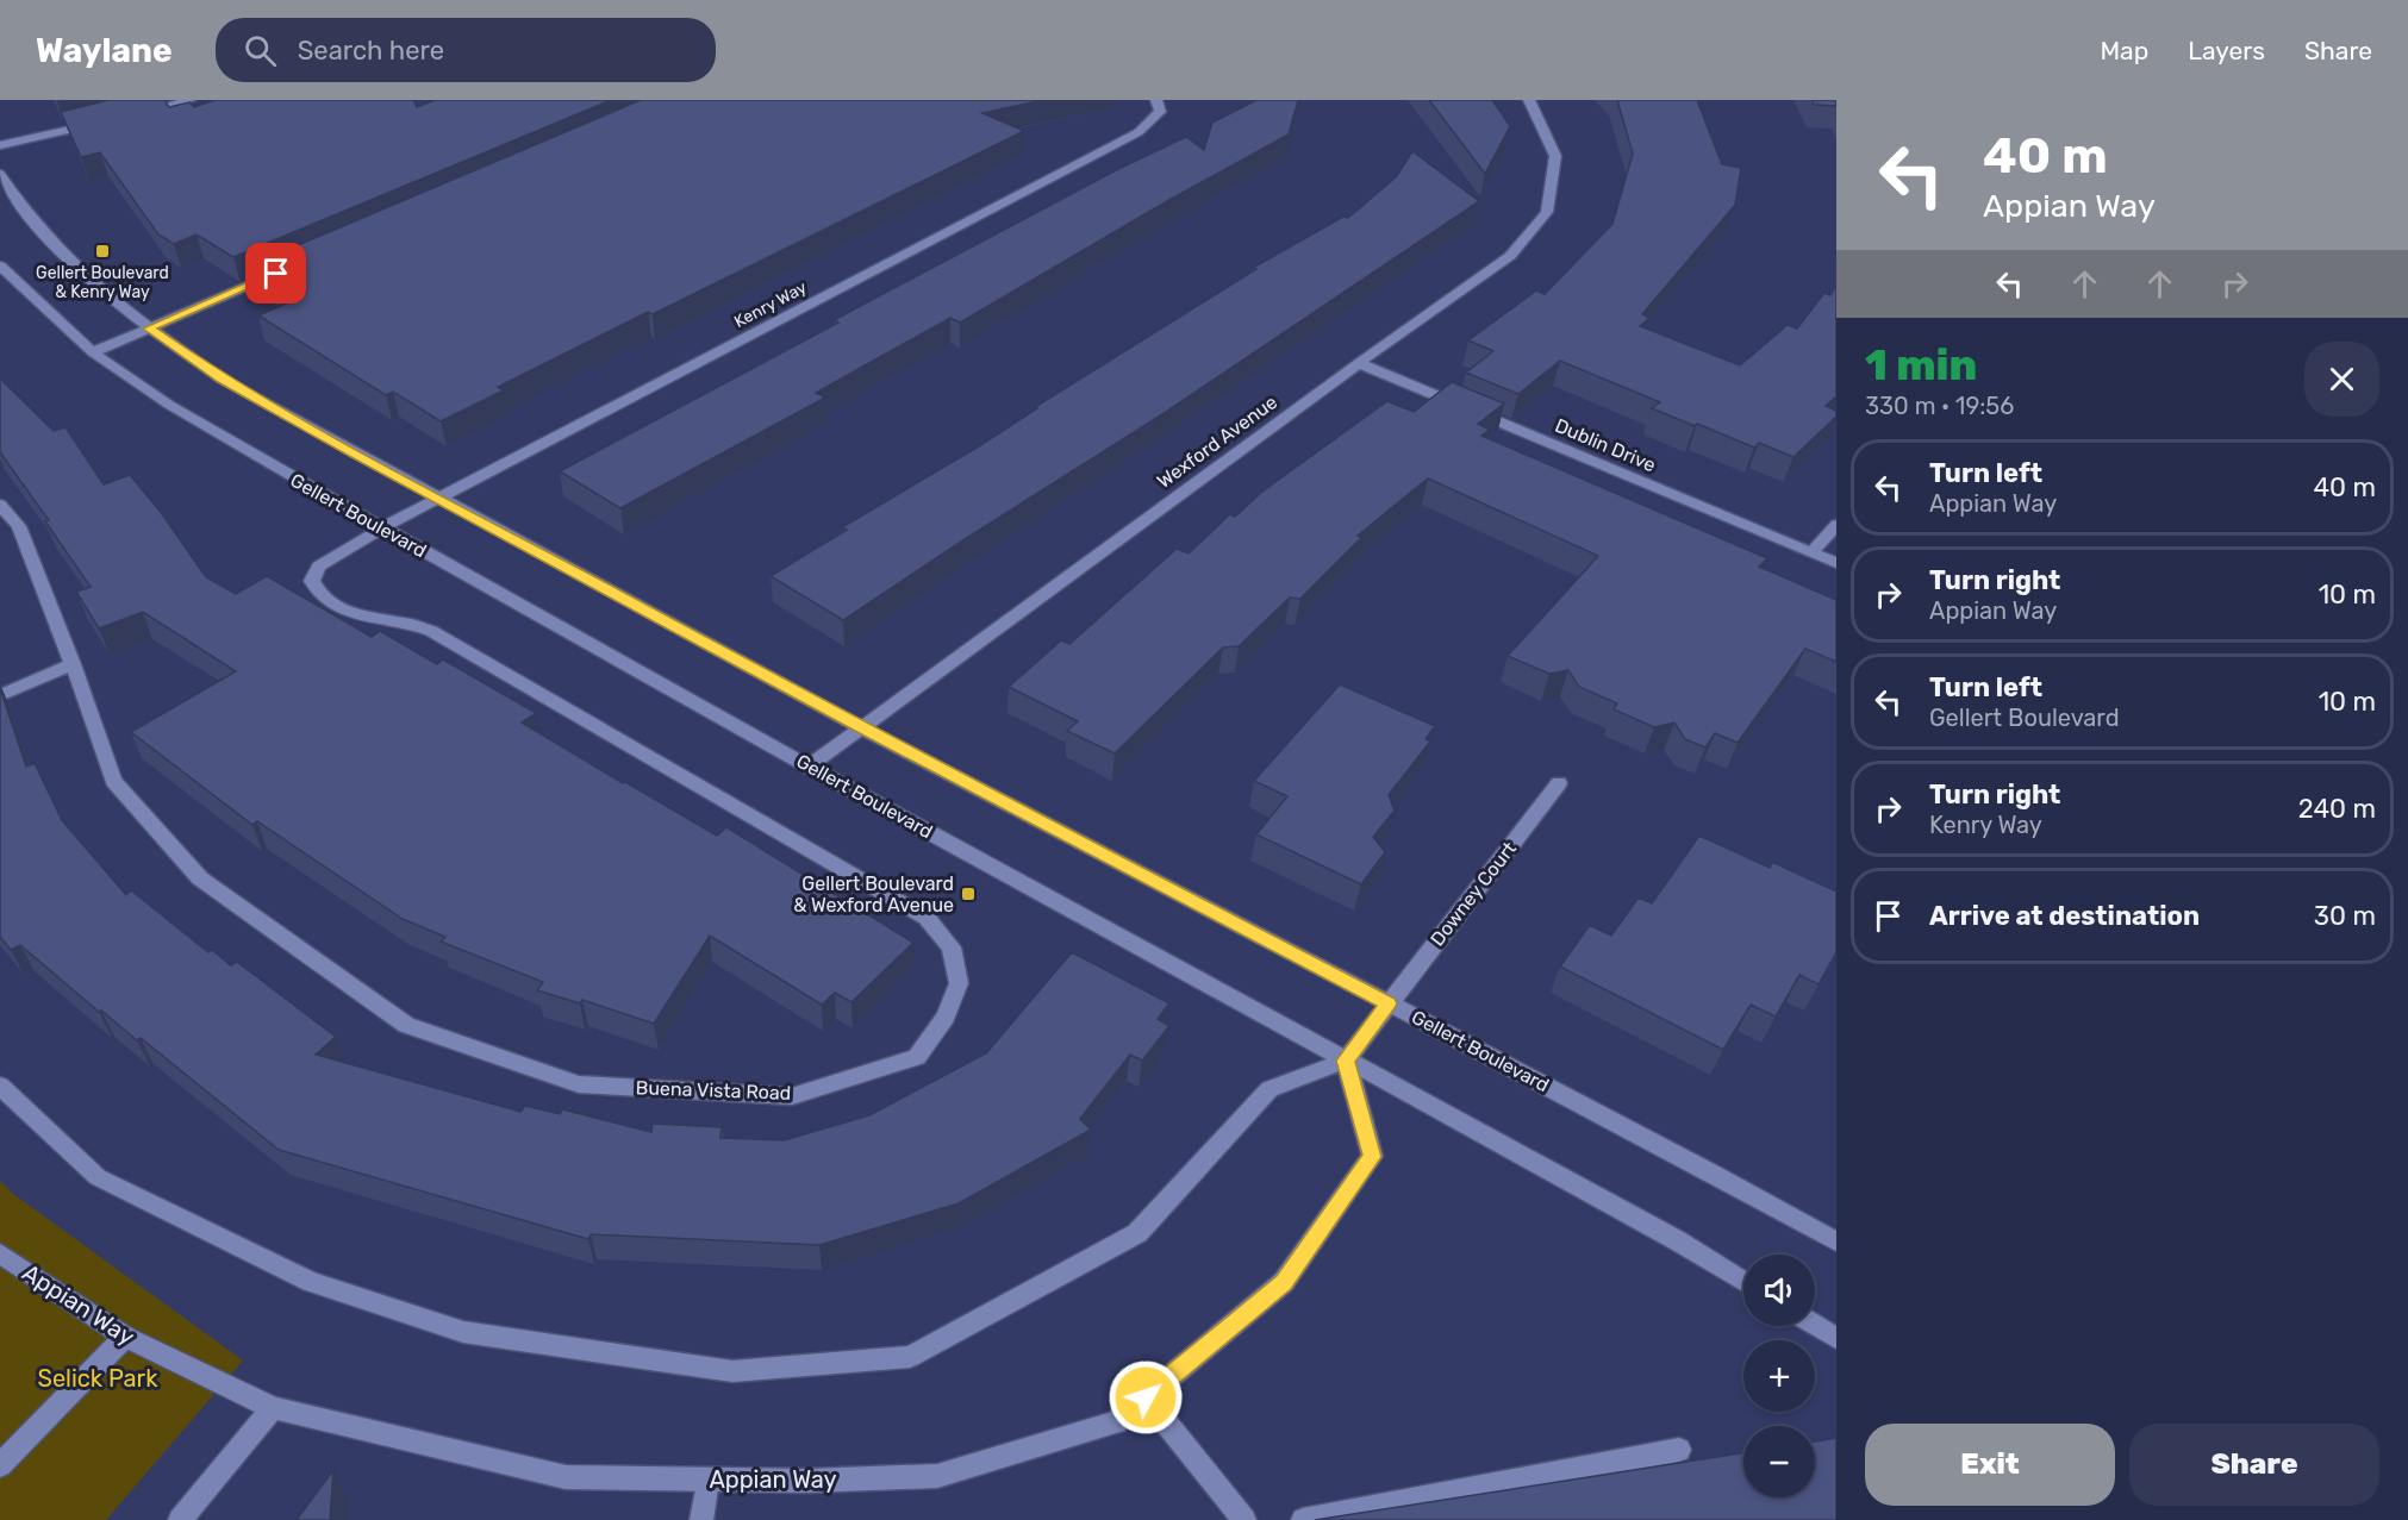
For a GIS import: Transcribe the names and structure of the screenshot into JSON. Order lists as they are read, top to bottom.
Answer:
{
  "streets": {
    "street": [
      "Kenry Way",
      "Wexford Avenue",
      "Dublin Drive",
      "Gellert Boulevard",
      "Downey Court",
      "Buena Vista Road",
      "Appian Way"
    ]
  },
  "crossings": [
    ["Kenry Way", "Gellert Boulevard"],
    ["Kenry Way", "Buena Vista Road"],
    ["Wexford Avenue", "Dublin Drive"],
    ["Wexford Avenue", "Gellert Boulevard"],
    ["Gellert Boulevard", "Downey Court"],
    ["Gellert Boulevard", "Buena Vista Road"],
    ["Gellert Boulevard", "Appian Way"]
  ],
  "parks": ["Selick Park"],
  "places": {
    "transit": ["Gellert Boulevard & Kenry Way", "Gellert Boulevard & Wexford Avenue"]
  },
  "page": {
    "header": "Waylane",
    "search": "Search here",
    "nav": ["Map", "Layers", "Share"],
    "turn": ["40 m", "Appian Way"],
    "heading": ["1 min", "330 m · 19:56"],
    "list": [
      {
        "name": "Turn left",
        "note": "Appian Way",
        "value": "40 m"
      },
      {
        "name": "Turn right",
        "note": "Appian Way",
        "value": "10 m"
      },
      {
        "name": "Turn left",
        "note": "Gellert Boulevard",
        "value": "10 m"
      },
      {
        "name": "Turn right",
        "note": "Kenry Way",
        "value": "240 m"
      },
      {
        "name": "Arrive at destination",
        "value": "30 m"
      }
    ],
    "map_buttons": ["+", "−"],
    "buttons": ["Exit", "Share"]
  }
}
